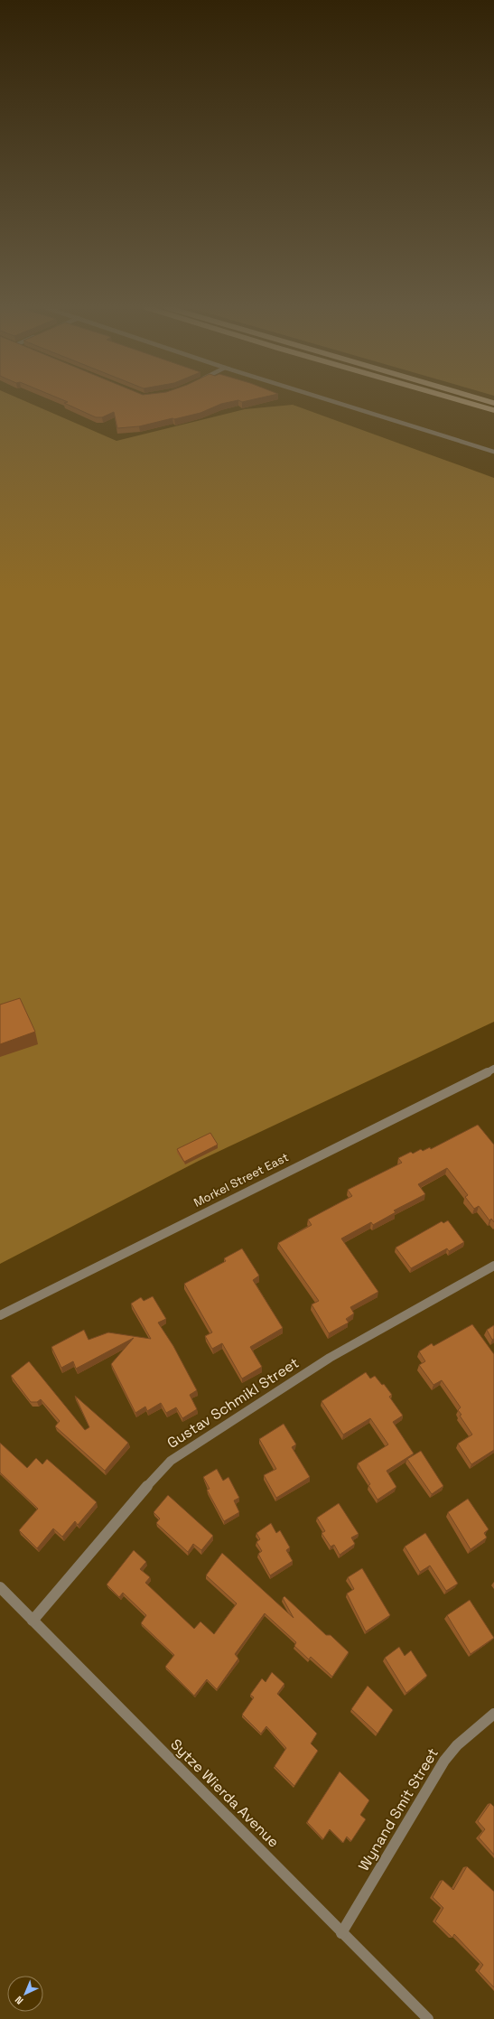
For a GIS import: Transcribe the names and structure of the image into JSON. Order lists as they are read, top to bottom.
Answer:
{
  "streets": {
    "street": [
      "Morkel Street East",
      "Gustav Schmikl Street",
      "Sytze Wierda Avenue",
      "Wynand Smit Street"
    ]
  },
  "crossings": [
    ["Gustav Schmikl Street", "Sytze Wierda Avenue"],
    ["Sytze Wierda Avenue", "Wynand Smit Street"]
  ],
  "north": "bottom left"
}
